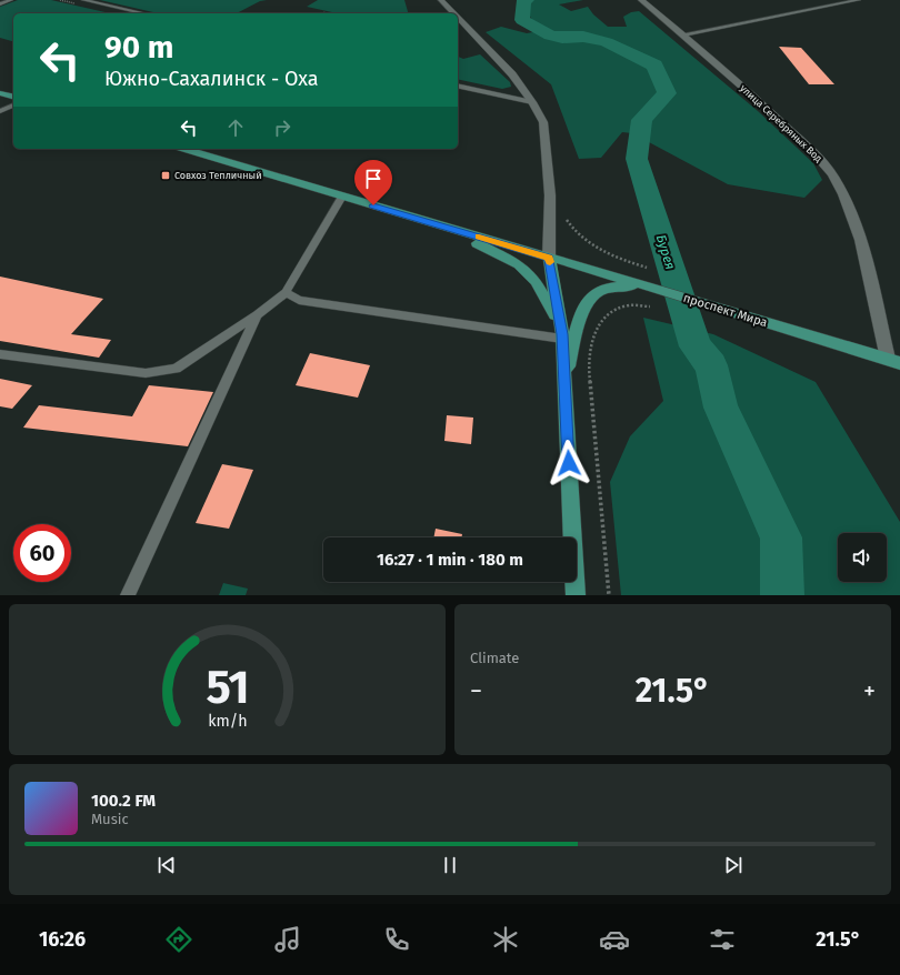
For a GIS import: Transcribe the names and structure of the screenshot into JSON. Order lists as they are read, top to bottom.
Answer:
{
  "streets": {
    "main road": ["проспект Мира"],
    "street": ["улица Серебряных Вод"]
  },
  "crossings": [
    ["улица Серебряных Вод", "проспект Мира"]
  ],
  "water": ["Бурея"],
  "places": {
    "transit": ["Совхоз Тепличный"]
  },
  "page": {
    "turn": ["90 m", "Южно-Сахалинск - Оха"],
    "limit": "60",
    "trip": "16:27 · 1 min · 180 m",
    "tile": "Climate",
    "heat": ["−", "21.5°", "+"],
    "song": ["100.2 FM", "Music"],
    "tabs": ["16:26", "21.5°"],
    "gauge": ["51", "km/h"]
  }
}
